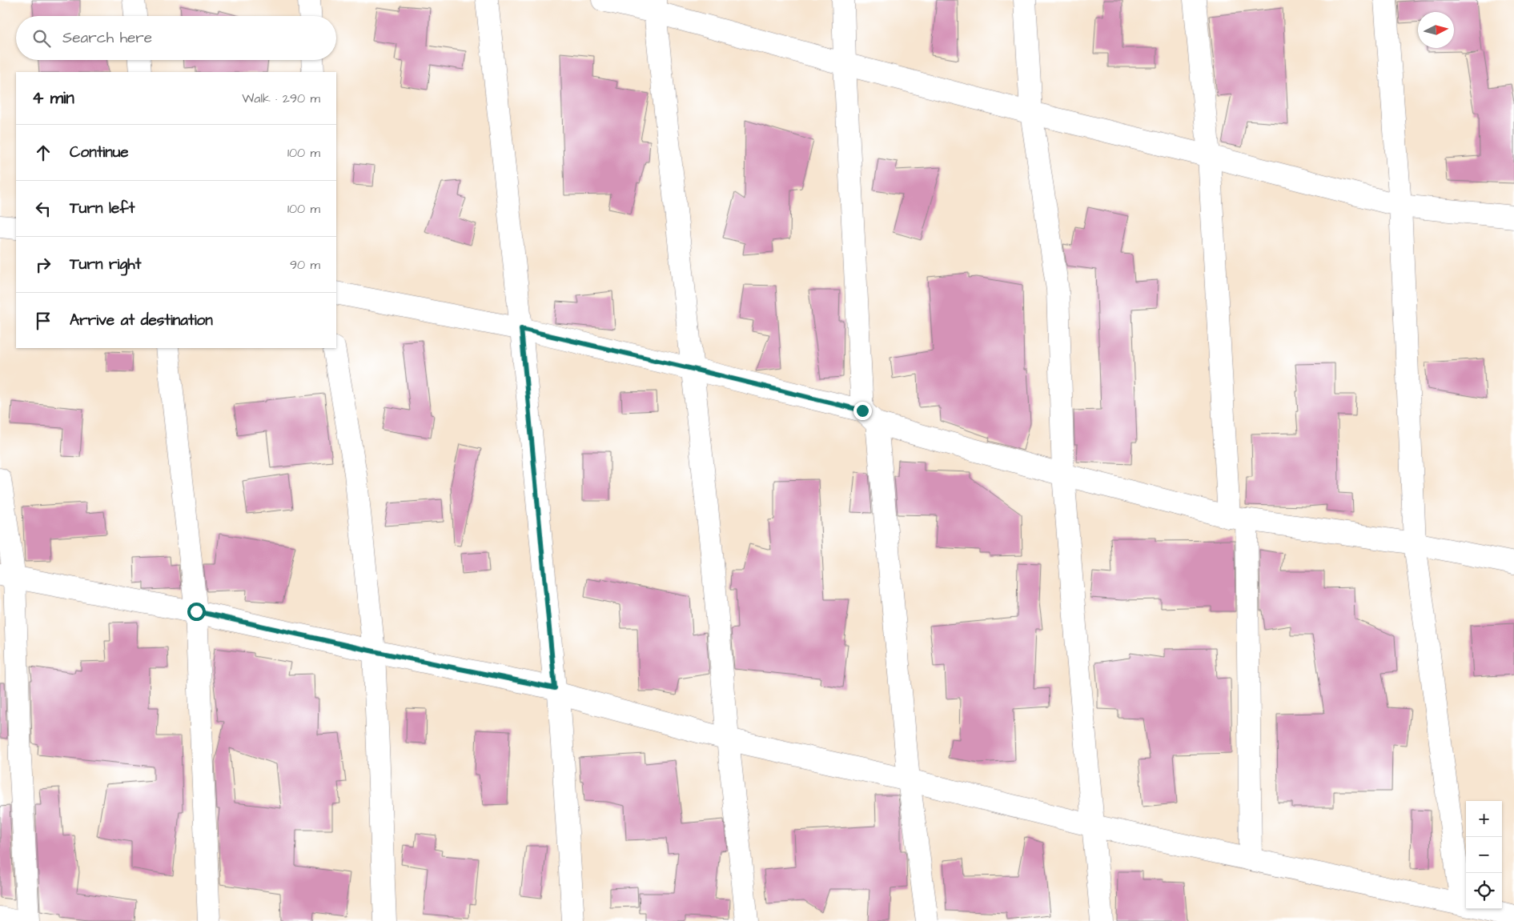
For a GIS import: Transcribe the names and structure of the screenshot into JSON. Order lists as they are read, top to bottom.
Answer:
{
  "north": "right",
  "page": {
    "search": "Search here",
    "heading": ["4 min", "Walk · 290 m"],
    "list": [
      ["Continue", "100 m"],
      ["Turn left", "100 m"],
      ["Turn right", "90 m"],
      "Arrive at destination"
    ],
    "map_buttons": ["+", "−"]
  }
}
